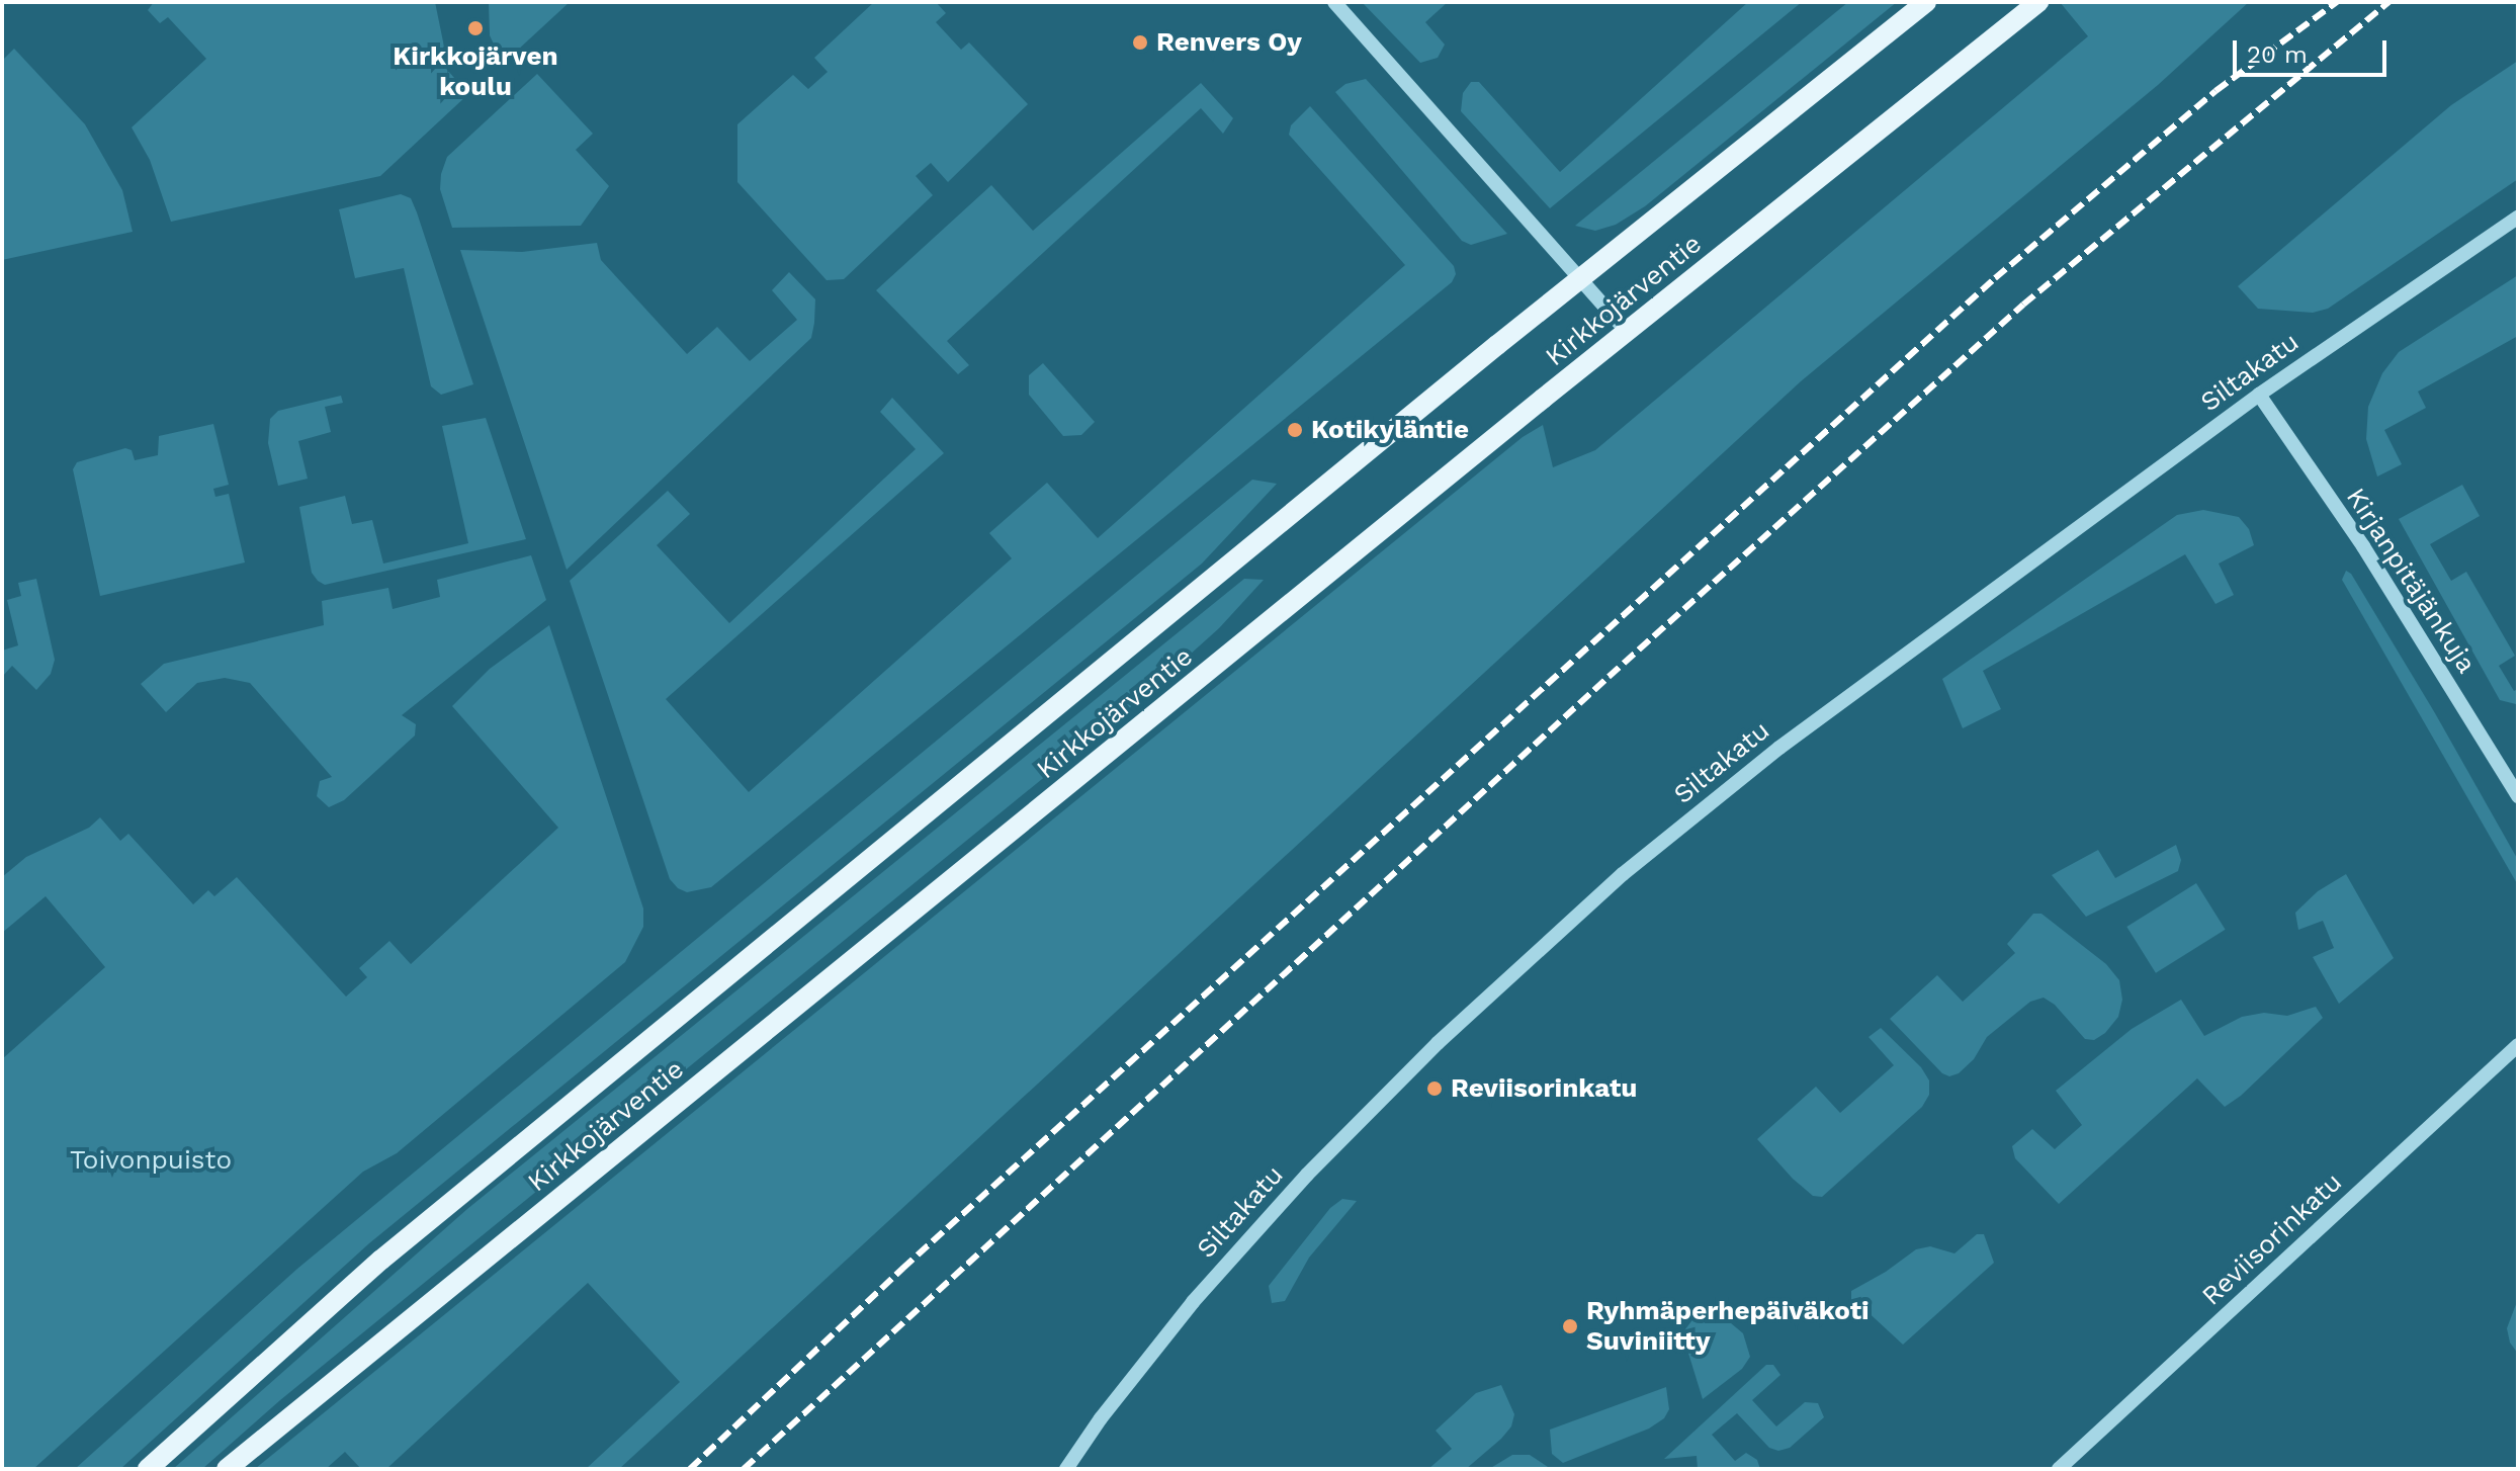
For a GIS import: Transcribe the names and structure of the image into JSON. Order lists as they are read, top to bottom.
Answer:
{
  "streets": {
    "main road": ["Kirkkojärventie"],
    "street": ["Siltakatu", "Kirjanpitäjänkuja", "Reviisorinkatu"]
  },
  "crossings": [
    ["Siltakatu", "Kirjanpitäjänkuja"]
  ],
  "parks": ["Toivonpuisto"],
  "places": [
    "Kirkkojärven koulu",
    "Renvers Oy",
    "Kotikyläntie",
    "Reviisorinkatu",
    "Ryhmäperhepäiväkoti Suviniitty"
  ],
  "scale_bar": "20 m"
}
